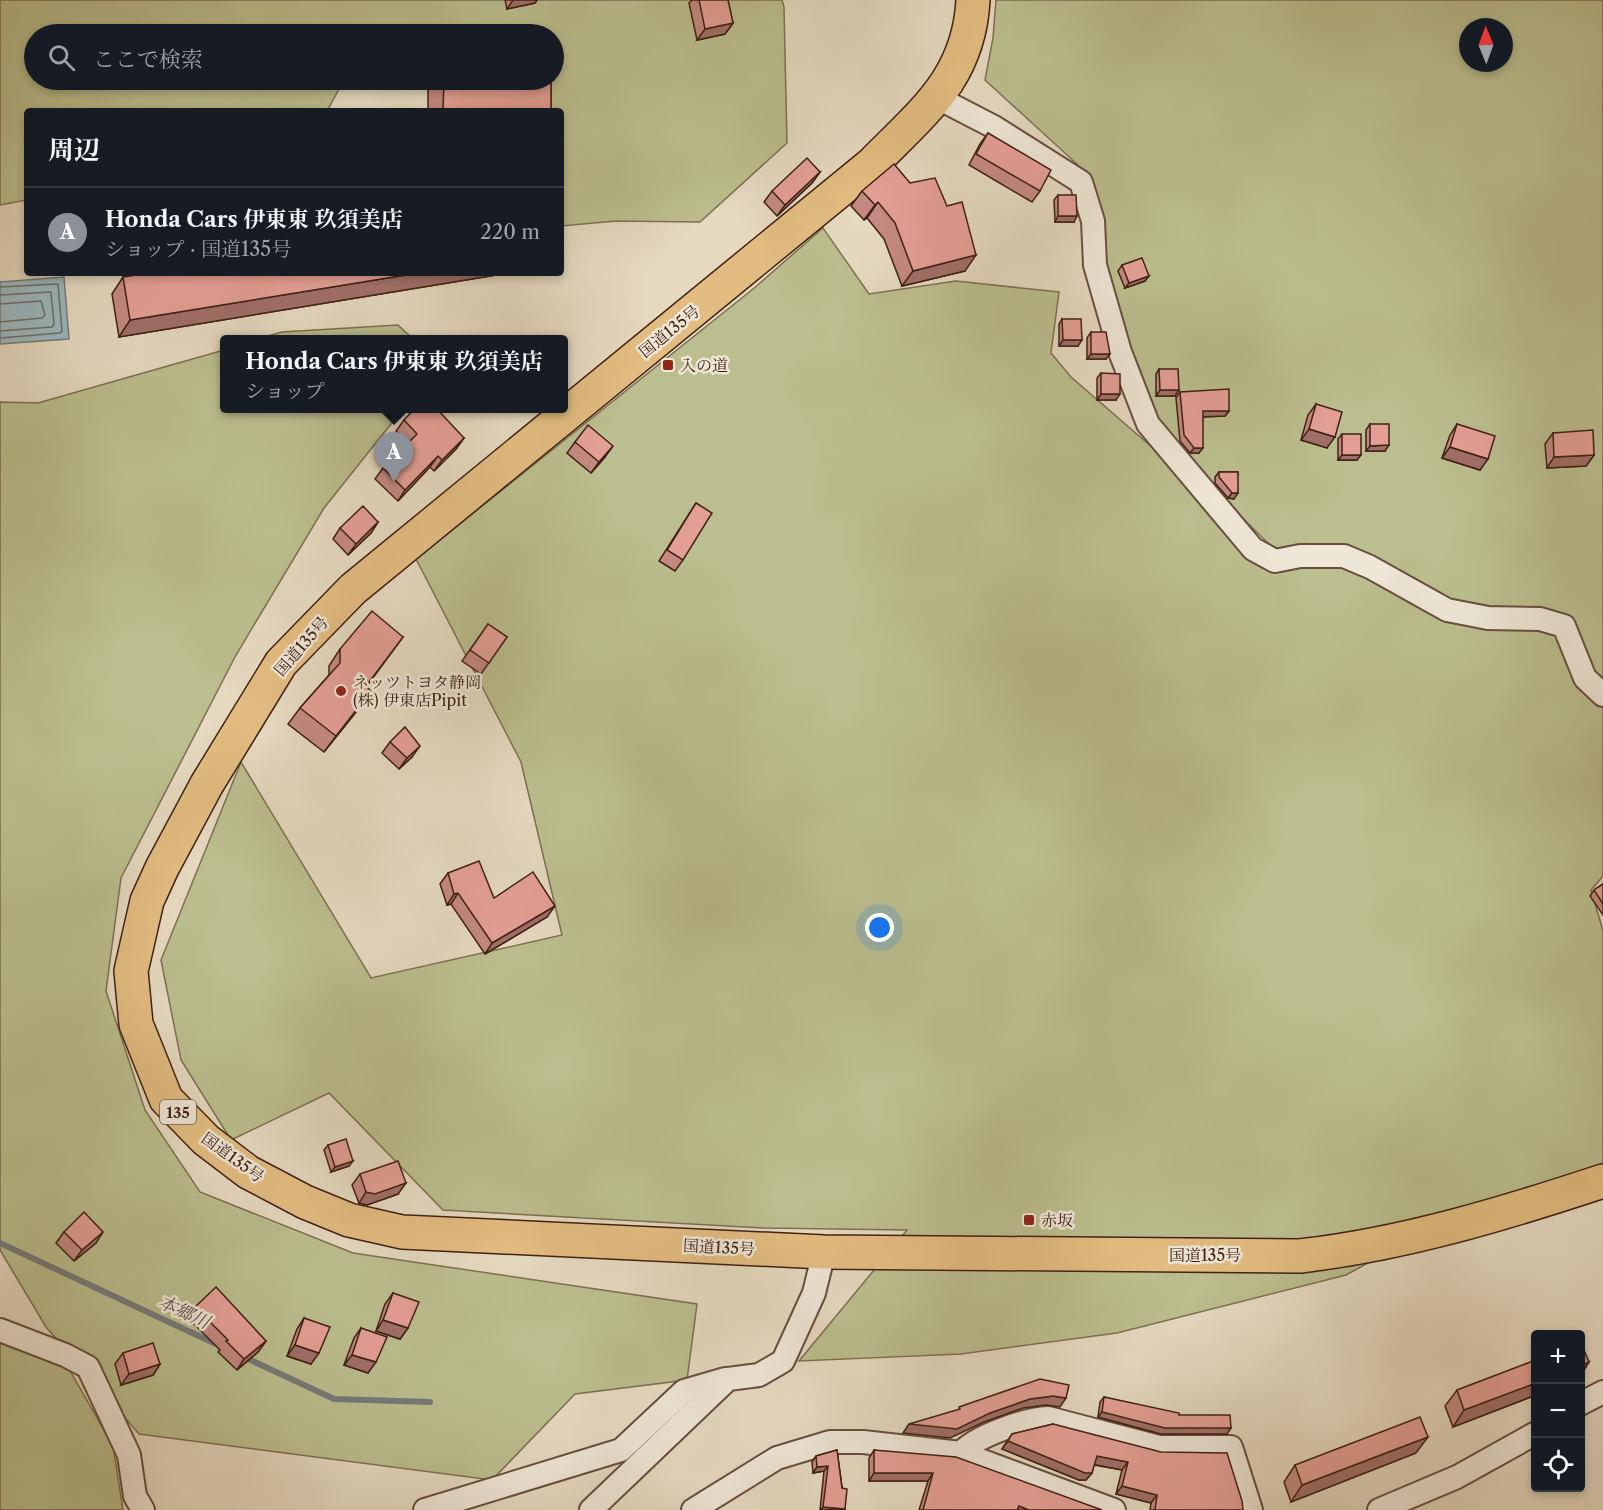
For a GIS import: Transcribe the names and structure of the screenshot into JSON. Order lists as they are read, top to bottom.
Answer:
{
  "streets": {
    "highway": ["国道135号", "135"]
  },
  "water": ["本郷川"],
  "places": {
    "transit": ["入の道", "赤坂"],
    "other": ["ネッツトヨタ静岡 (株) 伊東店Pipit"]
  },
  "north": "top",
  "page": {
    "search": "ここで検索",
    "heading": "周辺",
    "list": [
      {
        "mark": "A",
        "name": "Honda Cars 伊東東 玖須美店",
        "note": "ショップ · 国道135号",
        "value": "220 m"
      }
    ],
    "popup": ["Honda Cars 伊東東 玖須美店", "ショップ"],
    "pins": "A",
    "map_buttons": ["+", "−"]
  }
}
